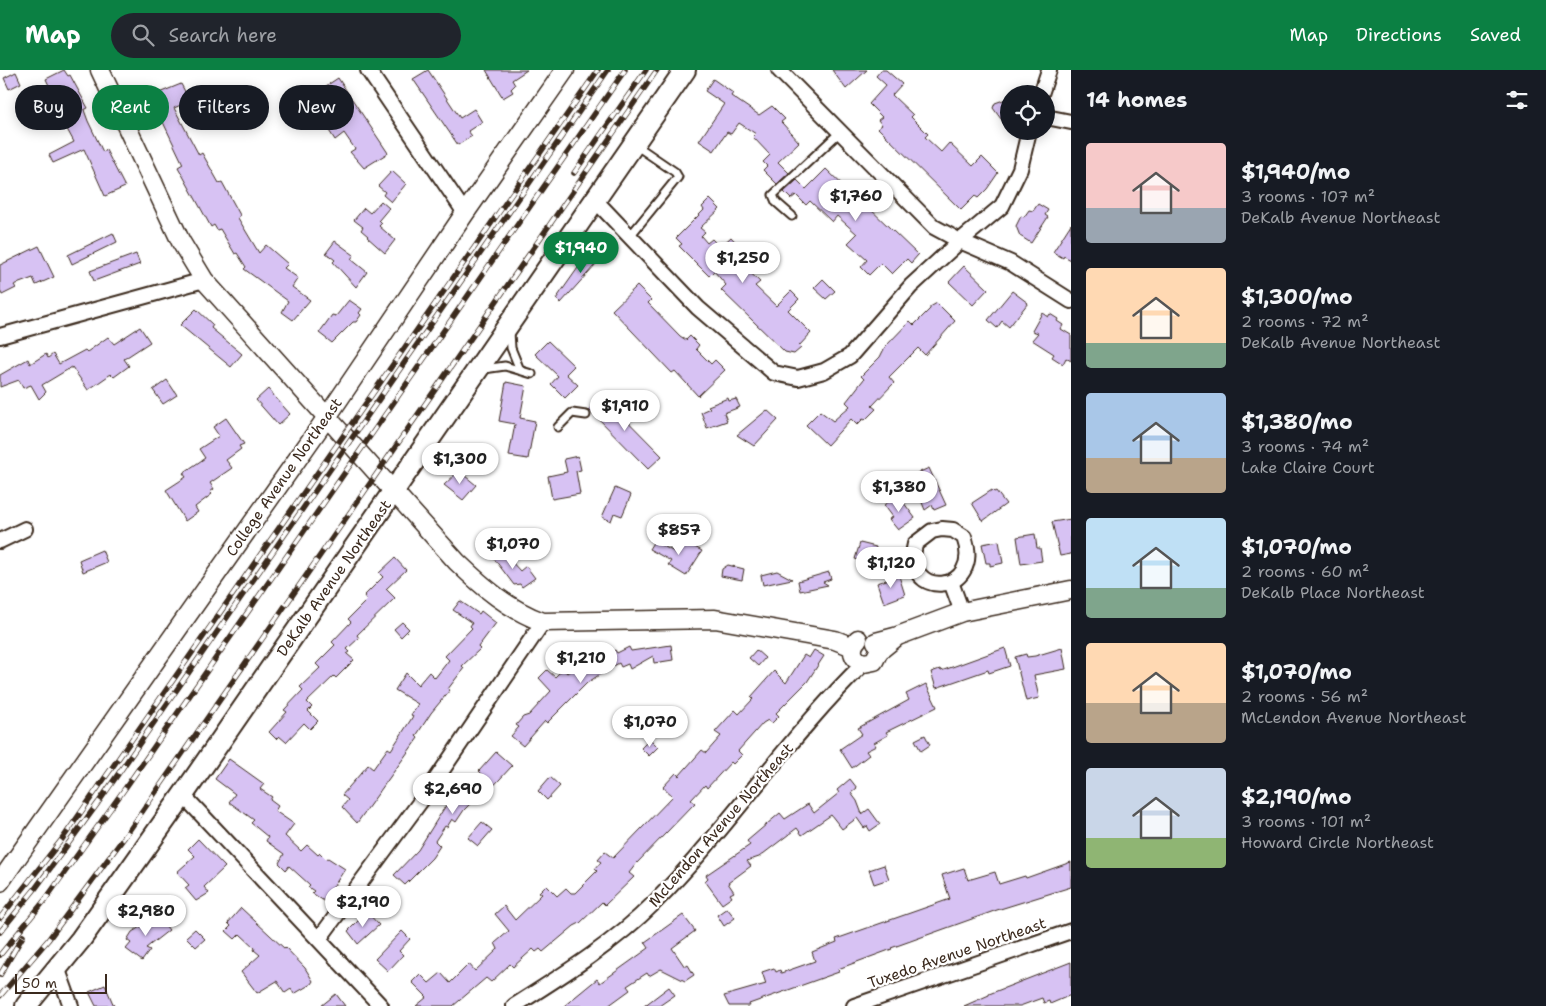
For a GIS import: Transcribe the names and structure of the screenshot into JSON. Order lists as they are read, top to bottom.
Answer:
{
  "streets": {
    "main road": ["DeKalb Avenue Northeast"],
    "street": ["College Avenue Northeast", "McLendon Avenue Northeast", "Tuxedo Avenue Northeast"]
  },
  "scale_bar": "50 m",
  "page": {
    "header": "Map",
    "search": "Search here",
    "nav": ["Map", "Directions", "Saved"],
    "heading": "14 homes",
    "chip": [
      "Buy",
      "Rent",
      "Filters",
      "New"
    ],
    "list": [
      {
        "name": "$1,940/mo",
        "note": "3 rooms · 107 m² · DeKalb Avenue Northeast"
      },
      {
        "name": "$1,300/mo",
        "note": "2 rooms · 72 m² · DeKalb Avenue Northeast"
      },
      {
        "name": "$1,380/mo",
        "note": "3 rooms · 74 m² · Lake Claire Court"
      },
      {
        "name": "$1,070/mo",
        "note": "2 rooms · 60 m² · DeKalb Place Northeast"
      },
      {
        "name": "$1,070/mo",
        "note": "2 rooms · 56 m² · McLendon Avenue Northeast"
      },
      {
        "name": "$2,190/mo",
        "note": "3 rooms · 101 m² · Howard Circle Northeast"
      }
    ],
    "price": [
      "$1,760",
      "$1,940",
      "$1,250",
      "$1,910",
      "$1,300",
      "$1,380",
      "$857",
      "$1,070",
      "$1,120",
      "$1,210",
      "$1,070",
      "$2,690",
      "$2,190",
      "$2,980"
    ],
    "scale": "50 m"
  }
}
